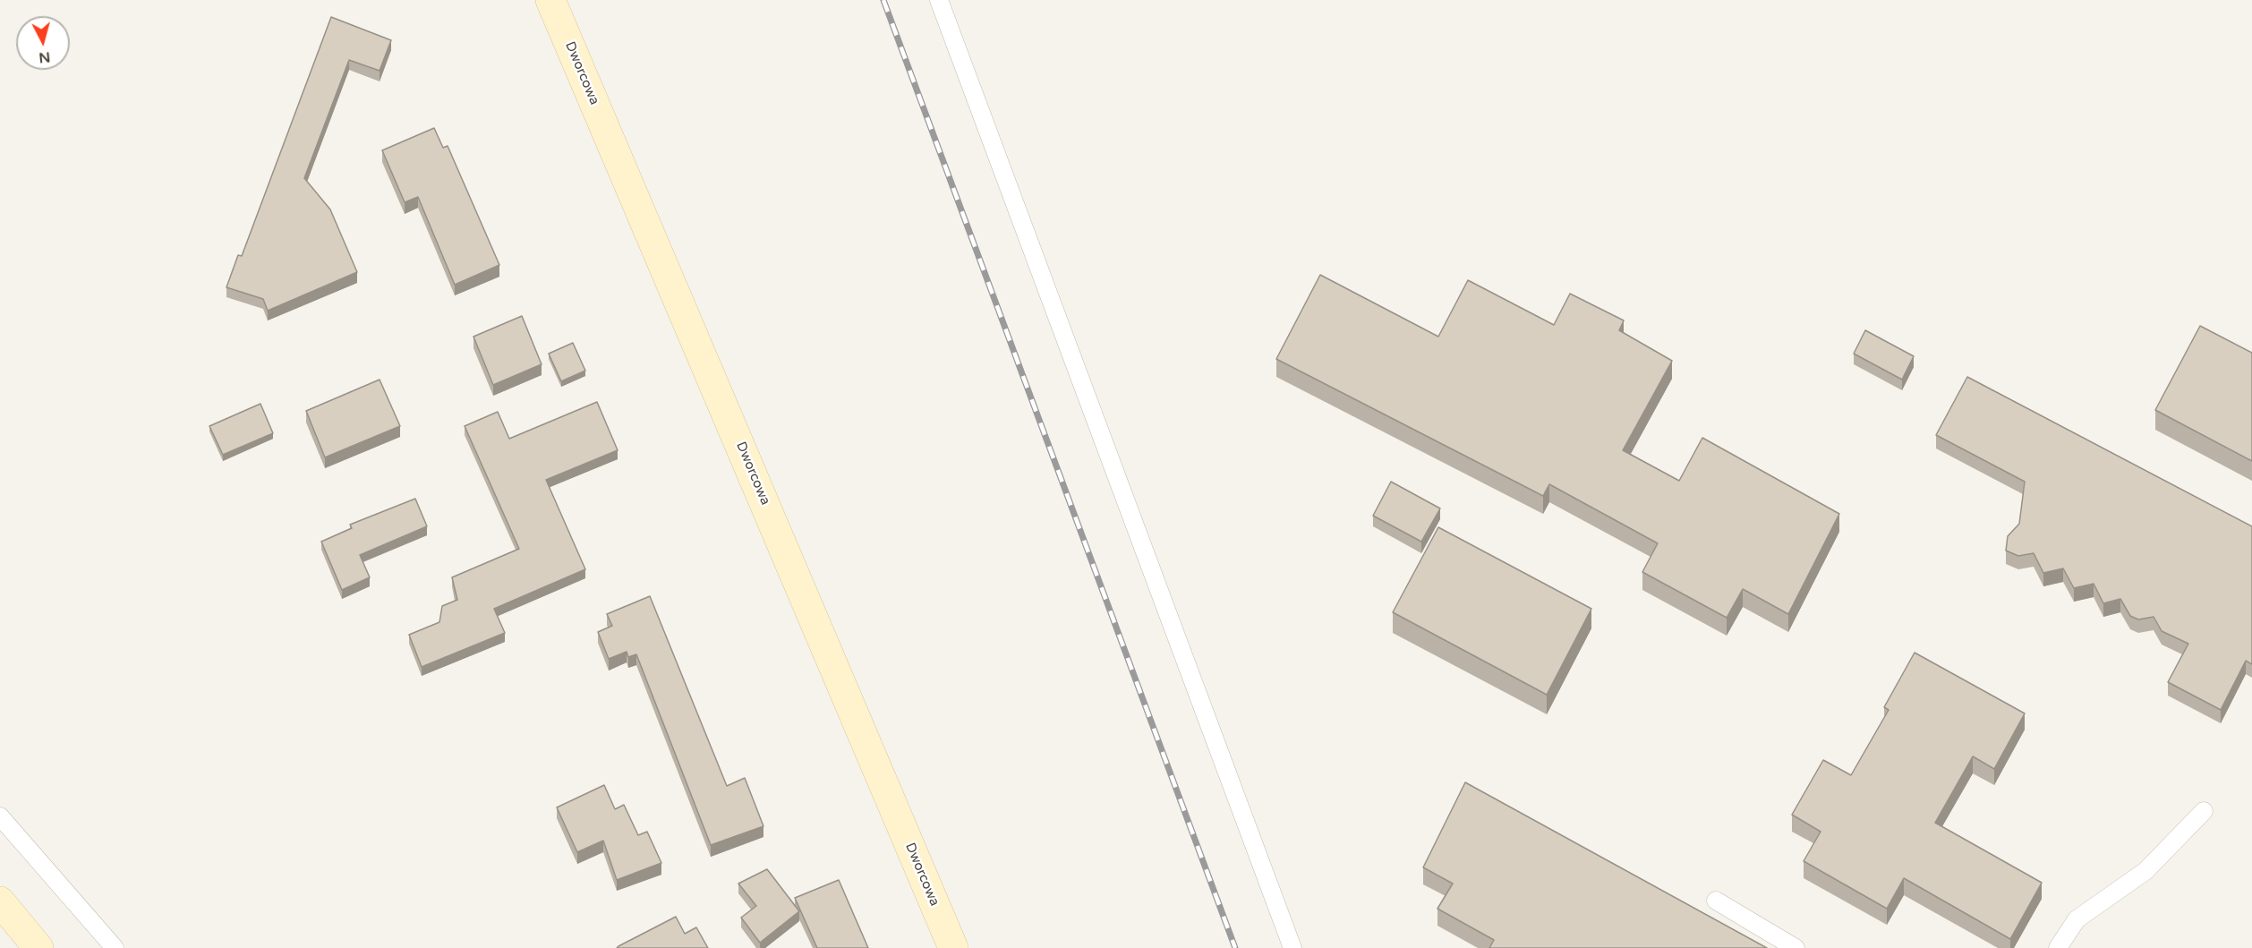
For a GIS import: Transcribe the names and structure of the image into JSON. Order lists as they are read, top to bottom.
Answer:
{
  "streets": {
    "street": ["Dworcowa"]
  },
  "north": "bottom"
}
